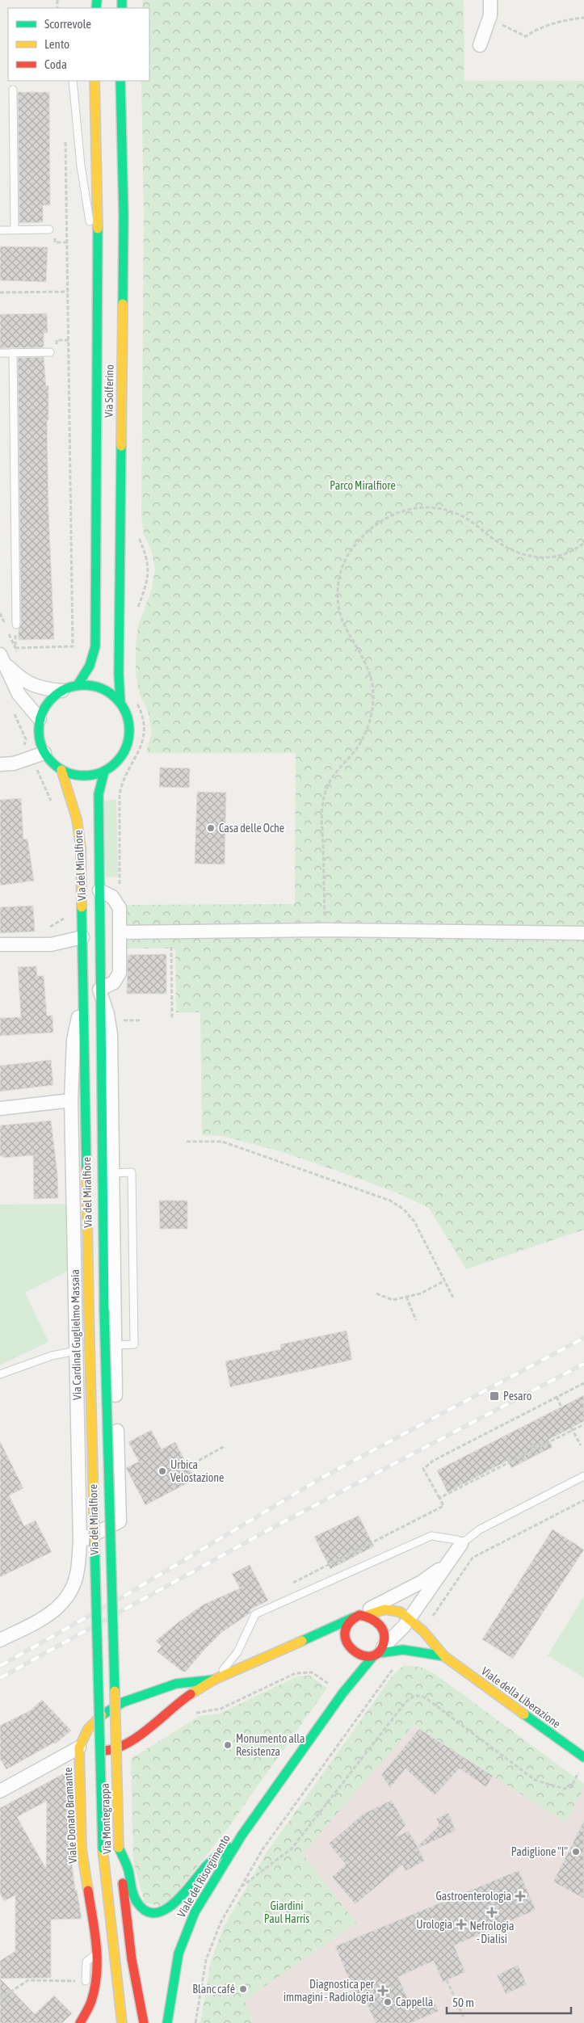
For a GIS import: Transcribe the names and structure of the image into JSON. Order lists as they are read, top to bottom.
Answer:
{
  "streets": {
    "main road": [
      "Via Solferino",
      "Via del Miralfiore",
      "Viale della Liberazione",
      "Viale Donato Bramante",
      "Via Montegrappa",
      "Viale del Risorgimento"
    ],
    "street": ["Via Cardinal Guglielmo Massaia"]
  },
  "crossings": [
    ["Via Solferino", "Via del Miralfiore"],
    ["Via del Miralfiore", "Via Cardinal Guglielmo Massaia"],
    ["Via del Miralfiore", "Via Montegrappa"],
    ["Viale della Liberazione", "Viale del Risorgimento"],
    ["Viale Donato Bramante", "Via Montegrappa"],
    ["Via Montegrappa", "Viale del Risorgimento"]
  ],
  "parks": ["Parco Miralfiore", "Giardini Paul Harris"],
  "places": {
    "other": [
      "Casa delle Oche",
      "Urbica Velostazione",
      "Monumento alla Resistenza",
      "Padiglione \"I\"",
      "Blanc café",
      "Cappella"
    ],
    "transit": ["Pesaro"],
    "health": [
      "Gastroenterologia",
      "Nefrologia - Dialisi",
      "Urologia",
      "Diagnostica per immagini - Radiologia"
    ]
  },
  "legend": ["Scorrevole", "Lento", "Coda"],
  "scale_bar": "50 m"
}
